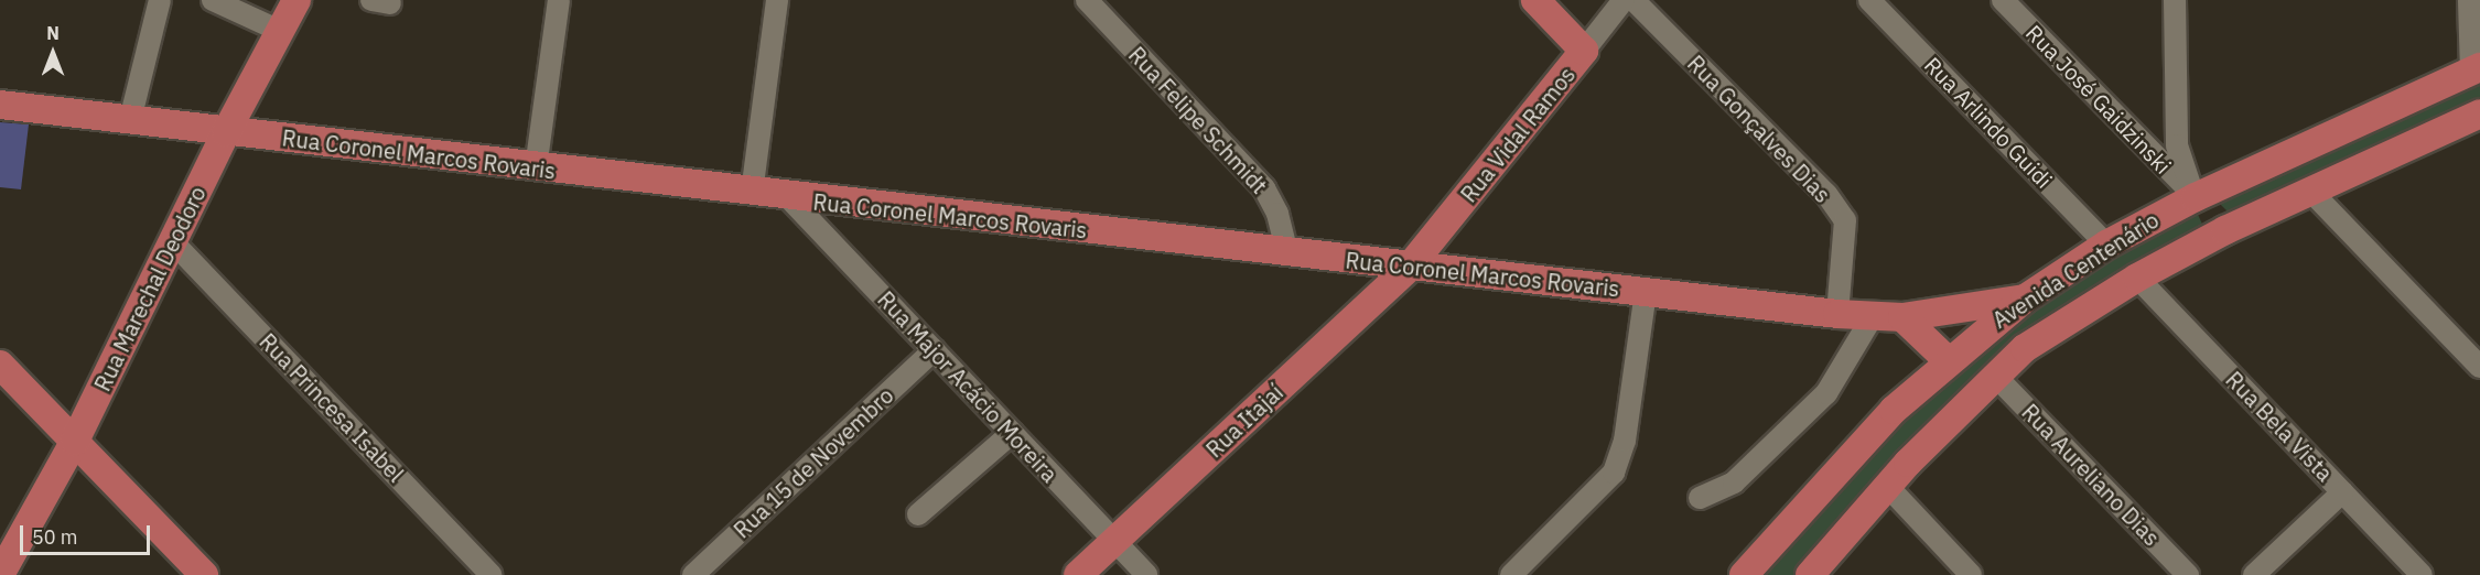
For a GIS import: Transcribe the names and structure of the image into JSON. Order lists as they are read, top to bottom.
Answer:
{
  "streets": {
    "main road": [
      "Rua Vidal Ramos",
      "Rua Coronel Marcos Rovaris",
      "Avenida Centenário",
      "Rua Marechal Deodoro",
      "Rua Itajaí"
    ],
    "street": [
      "Rua José Gaidzinski",
      "Rua Felipe Schmidt",
      "Rua Arlindo Guidi",
      "Rua Gonçalves Dias",
      "Rua Major Acácio Moreira",
      "Rua Princesa Isabel",
      "Rua Bela Vista",
      "Rua 15 de Novembro",
      "Rua Aureliano Dias"
    ]
  },
  "crossings": [
    ["Rua José Gaidzinski", "Avenida Centenário"],
    ["Rua Felipe Schmidt", "Rua Coronel Marcos Rovaris"],
    ["Rua Arlindo Guidi", "Avenida Centenário"],
    ["Rua Gonçalves Dias", "Rua Coronel Marcos Rovaris"],
    ["Rua Vidal Ramos", "Rua Coronel Marcos Rovaris"],
    ["Rua Vidal Ramos", "Rua Itajaí"],
    ["Rua Coronel Marcos Rovaris", "Avenida Centenário"],
    ["Rua Coronel Marcos Rovaris", "Rua Marechal Deodoro"],
    ["Rua Coronel Marcos Rovaris", "Rua Major Acácio Moreira"],
    ["Rua Coronel Marcos Rovaris", "Rua Itajaí"],
    ["Avenida Centenário", "Rua Bela Vista"],
    ["Avenida Centenário", "Rua Aureliano Dias"],
    ["Rua Marechal Deodoro", "Rua Princesa Isabel"],
    ["Rua Major Acácio Moreira", "Rua Itajaí"],
    ["Rua Major Acácio Moreira", "Rua 15 de Novembro"]
  ],
  "scale_bar": "50 m",
  "north": "top"
}
